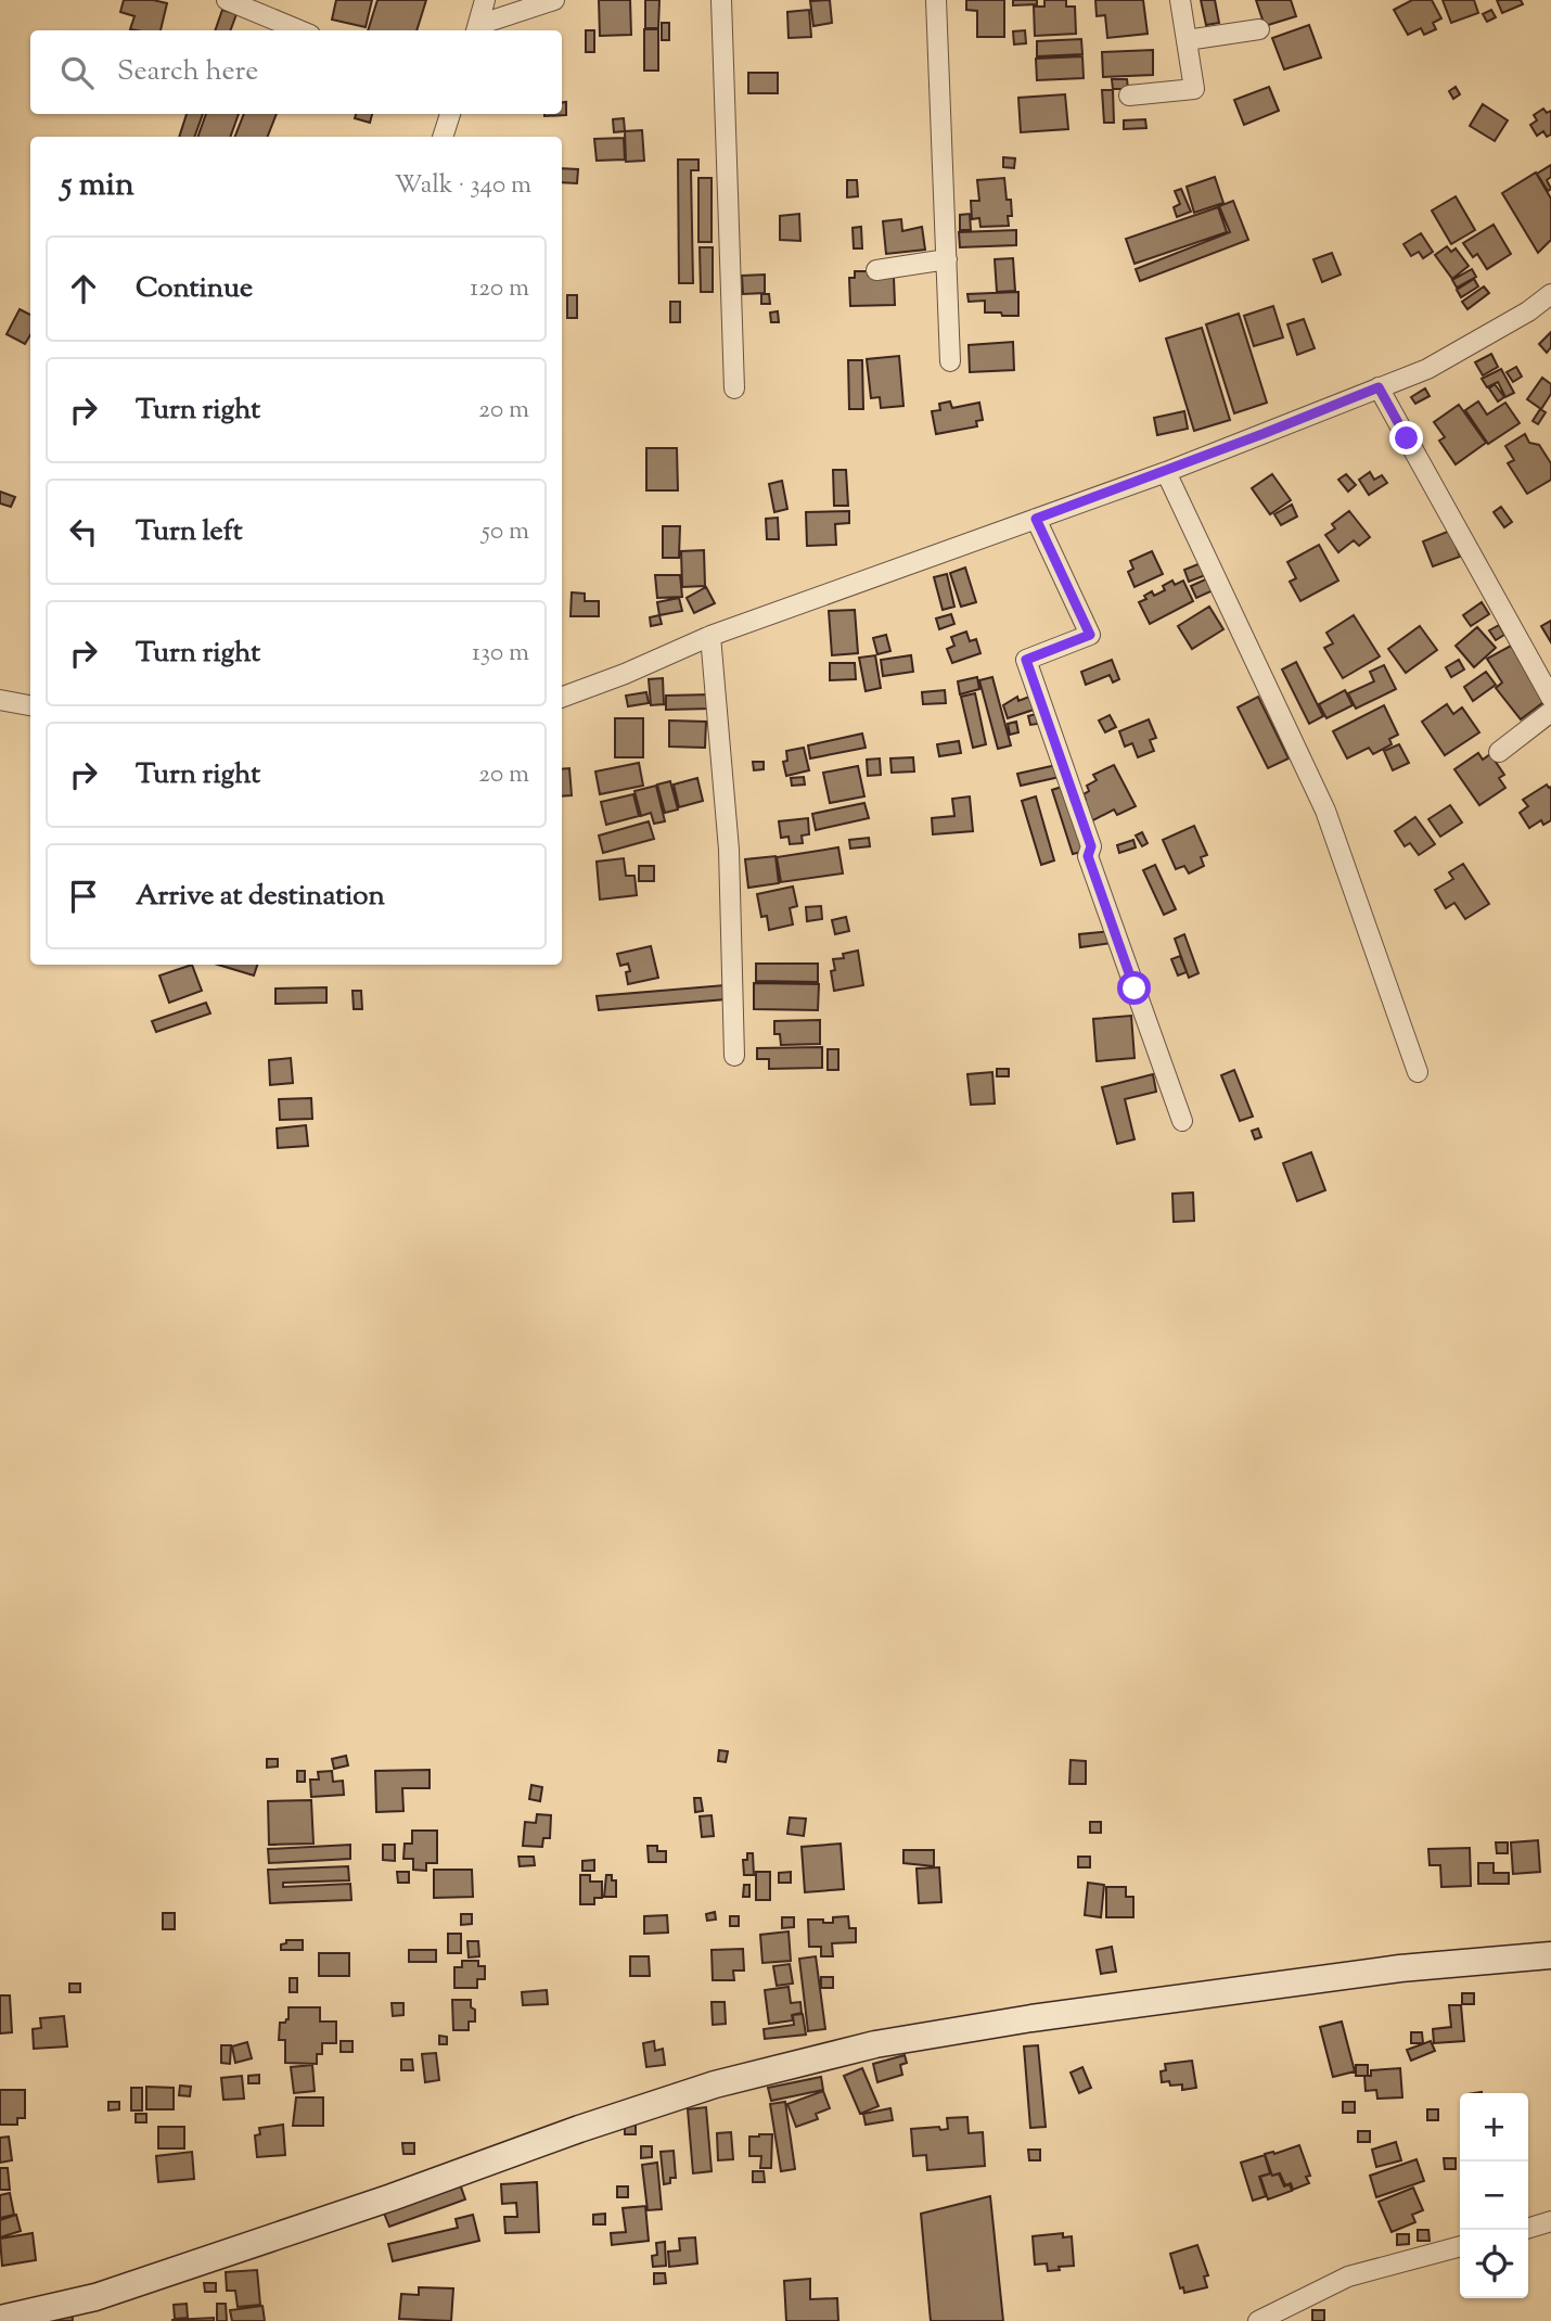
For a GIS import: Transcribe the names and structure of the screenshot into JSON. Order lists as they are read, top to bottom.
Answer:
{
  "page": {
    "search": "Search here",
    "heading": ["5 min", "Walk · 340 m"],
    "list": [
      ["Continue", "120 m"],
      ["Turn right", "20 m"],
      ["Turn left", "50 m"],
      ["Turn right", "130 m"],
      ["Turn right", "20 m"],
      "Arrive at destination"
    ],
    "map_buttons": ["+", "−"]
  }
}
